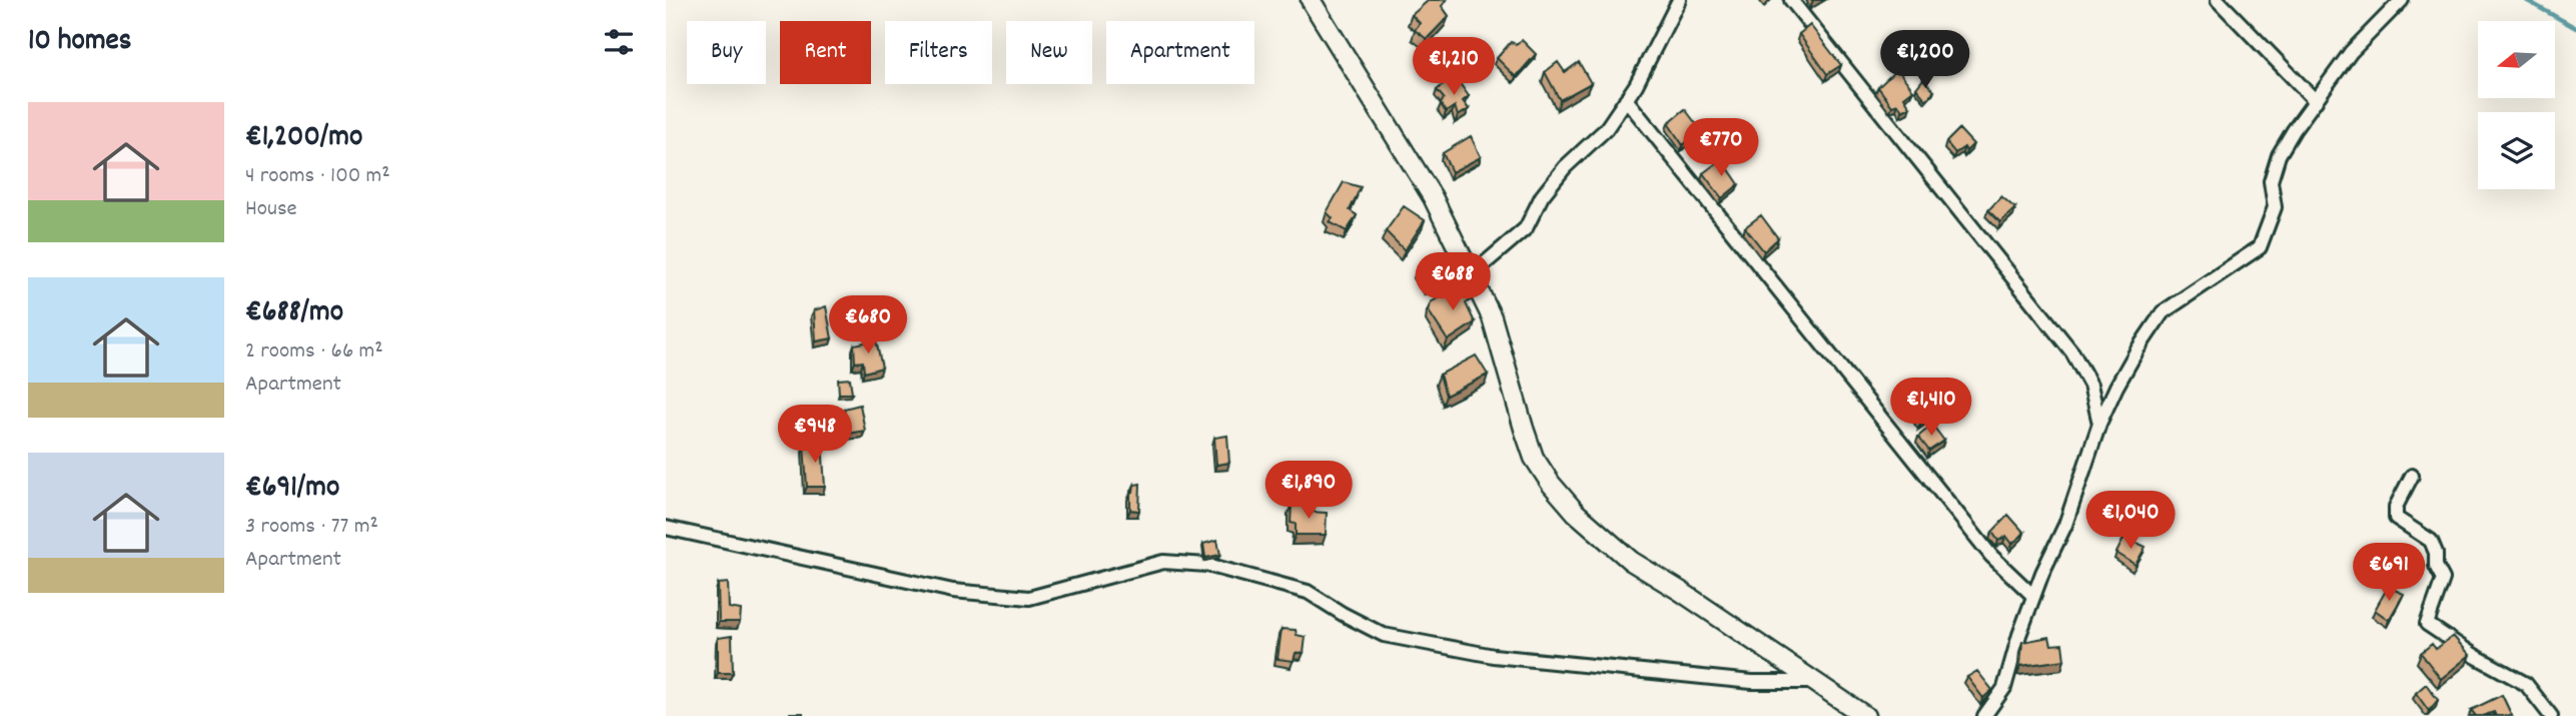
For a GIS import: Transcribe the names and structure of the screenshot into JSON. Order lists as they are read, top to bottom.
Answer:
{
  "north": "left",
  "page": {
    "heading": "10 homes",
    "chip": [
      "Buy",
      "Rent",
      "Filters",
      "New",
      "Apartment"
    ],
    "price": [
      "€1,200",
      "€1,210",
      "€770",
      "€688",
      "€680",
      "€1,410",
      "€948",
      "€1,890",
      "€1,040",
      "€691"
    ],
    "list": [
      {
        "name": "€1,200/mo",
        "note": "4 rooms · 100 m² · House"
      },
      {
        "name": "€688/mo",
        "note": "2 rooms · 66 m² · Apartment"
      },
      {
        "name": "€691/mo",
        "note": "3 rooms · 77 m² · Apartment"
      }
    ]
  }
}
